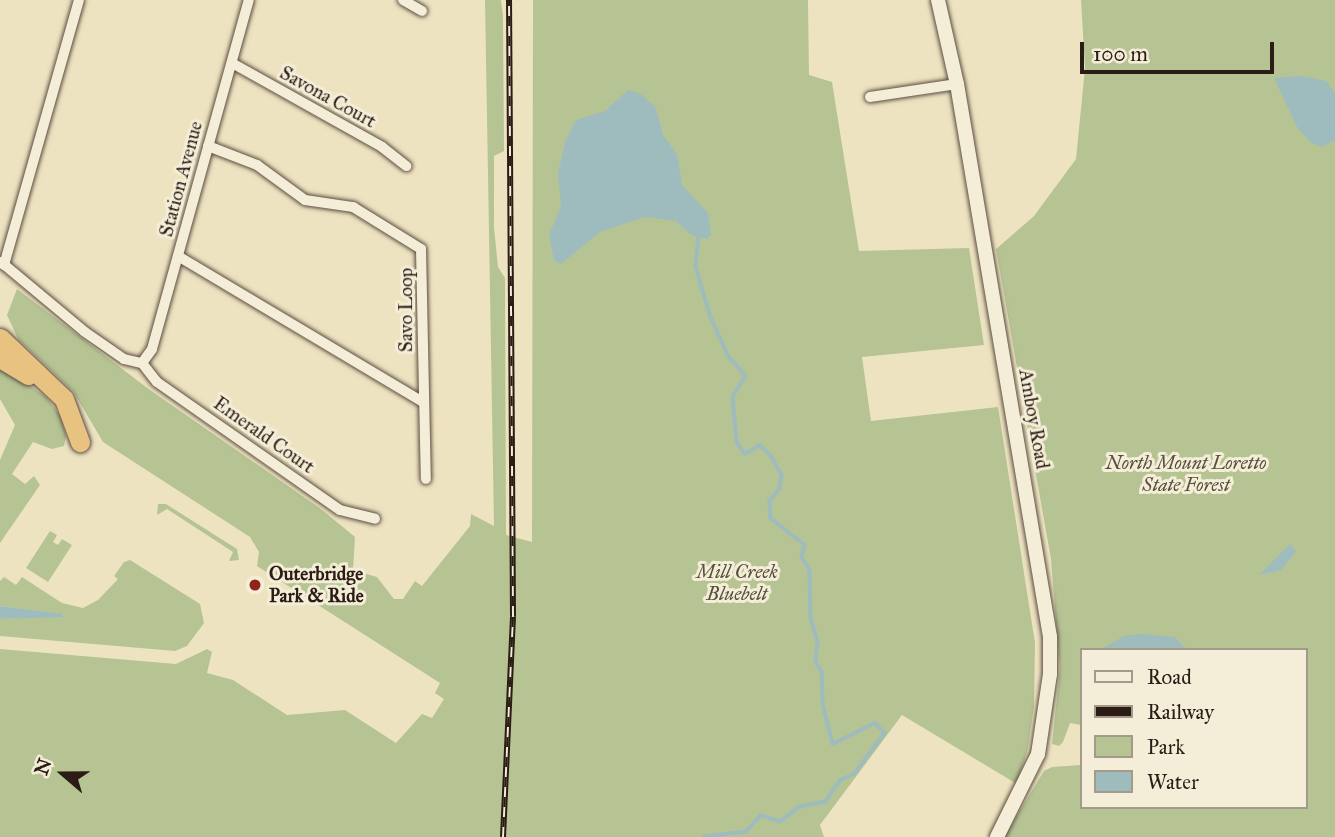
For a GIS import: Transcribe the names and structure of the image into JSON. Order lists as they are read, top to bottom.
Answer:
{
  "streets": {
    "main road": ["Amboy Road"],
    "street": [
      "Savona Court",
      "Station Avenue",
      "Savo Loop",
      "Emerald Court"
    ]
  },
  "crossings": [
    ["Savona Court", "Station Avenue"],
    ["Station Avenue", "Savo Loop"],
    ["Station Avenue", "Emerald Court"]
  ],
  "parks": ["North Mount Loretto State Forest", "Mill Creek Bluebelt"],
  "places": ["Outerbridge Park & Ride"],
  "legend": [
    "Road",
    "Railway",
    "Park",
    "Water"
  ],
  "scale_bar": "100 m",
  "north": "left"
}
